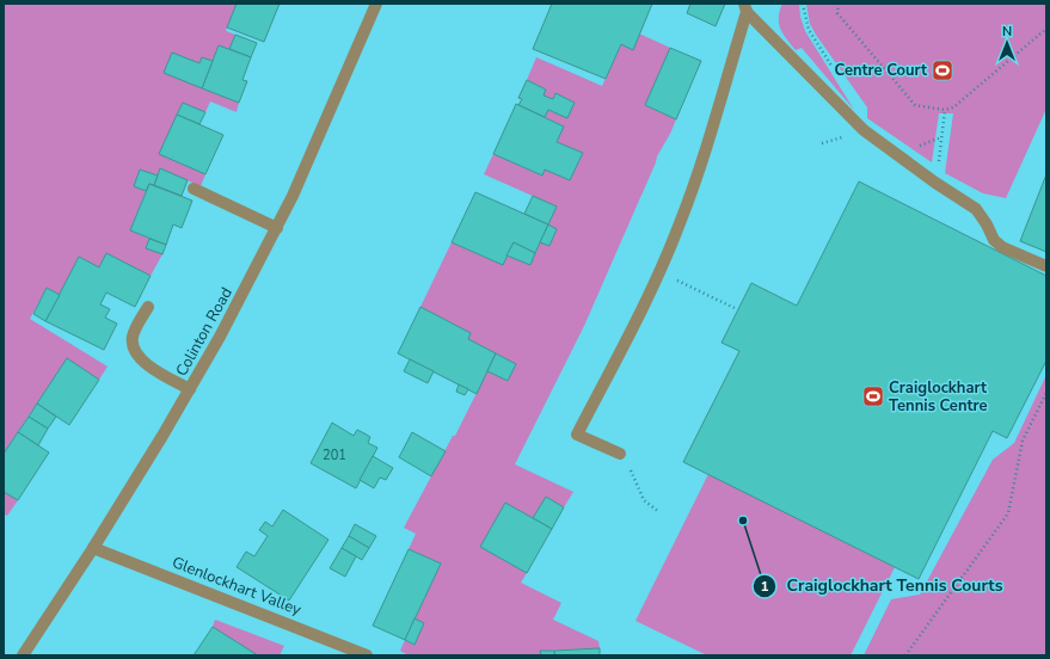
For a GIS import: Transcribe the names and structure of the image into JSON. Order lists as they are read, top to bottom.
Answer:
{
  "streets": {
    "street": ["Colinton Road", "Glenlockhart Valley"]
  },
  "crossings": [
    ["Colinton Road", "Glenlockhart Valley"]
  ],
  "places": {
    "sports": ["Centre Court", "Craiglockhart Tennis Centre"],
    "other": ["Craiglockhart Tennis Courts"]
  },
  "house_numbers": ["201"],
  "north": "top"
}
